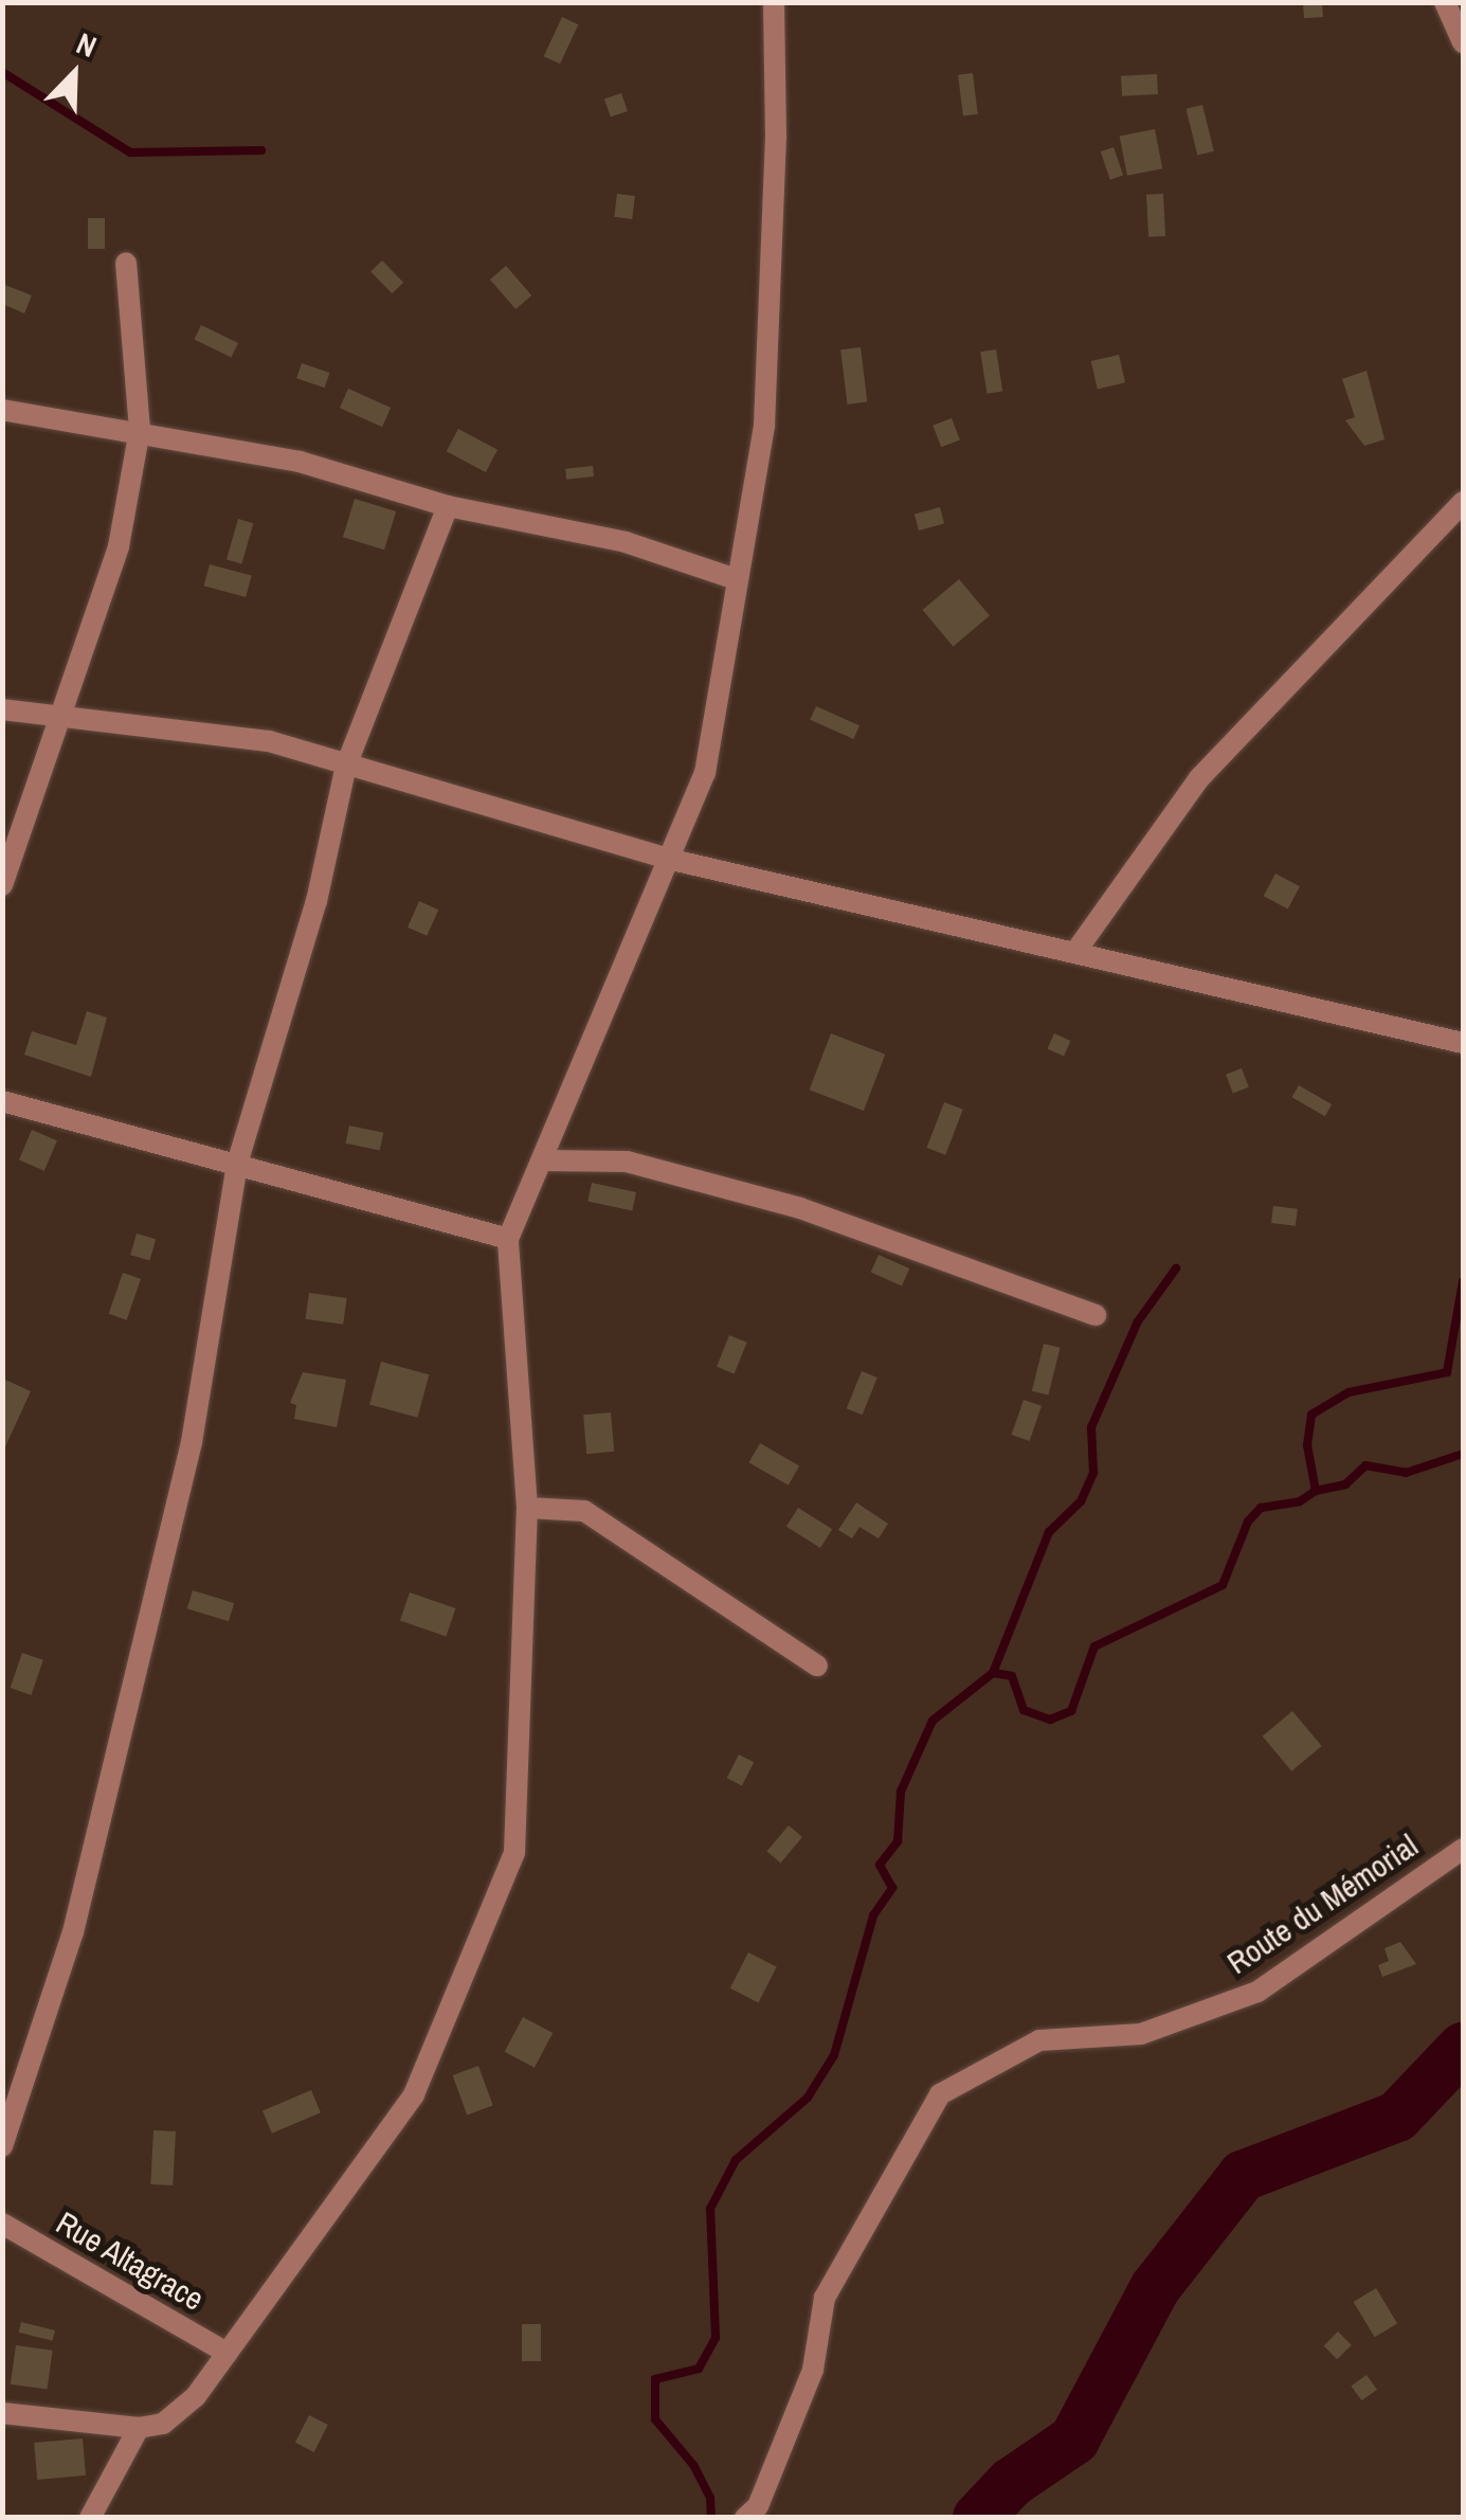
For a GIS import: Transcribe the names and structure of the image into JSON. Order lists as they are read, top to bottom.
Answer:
{
  "streets": {
    "street": ["Route du Mémorial", "Rue Altagrace"]
  },
  "north": "top right"
}
